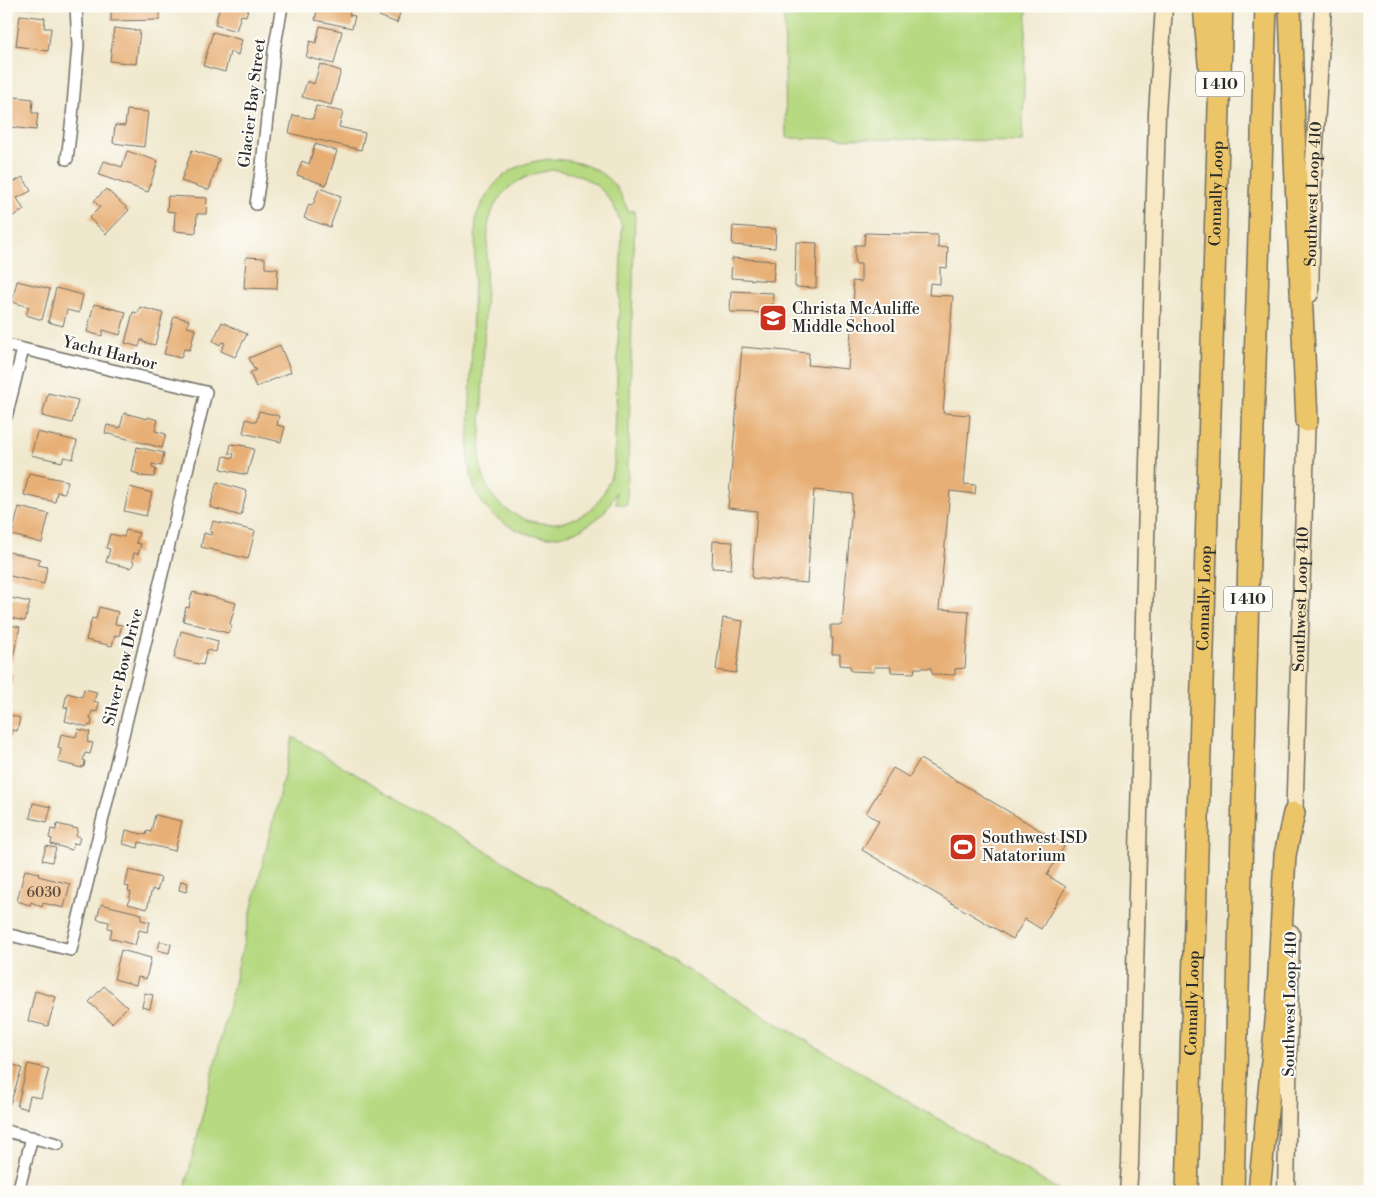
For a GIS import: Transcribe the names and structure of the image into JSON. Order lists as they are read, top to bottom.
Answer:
{
  "streets": {
    "highway": ["I 410", "Connally Loop"],
    "main road": ["Southwest Loop 410"],
    "street": ["Glacier Bay Street", "Yacht Harbor", "Silver Bow Drive"]
  },
  "crossings": [
    ["Yacht Harbor", "Silver Bow Drive"]
  ],
  "places": {
    "school or university": ["Christa McAuliffe Middle School"],
    "sports": ["Southwest ISD Natatorium"]
  },
  "house_numbers": ["6030"]
}
